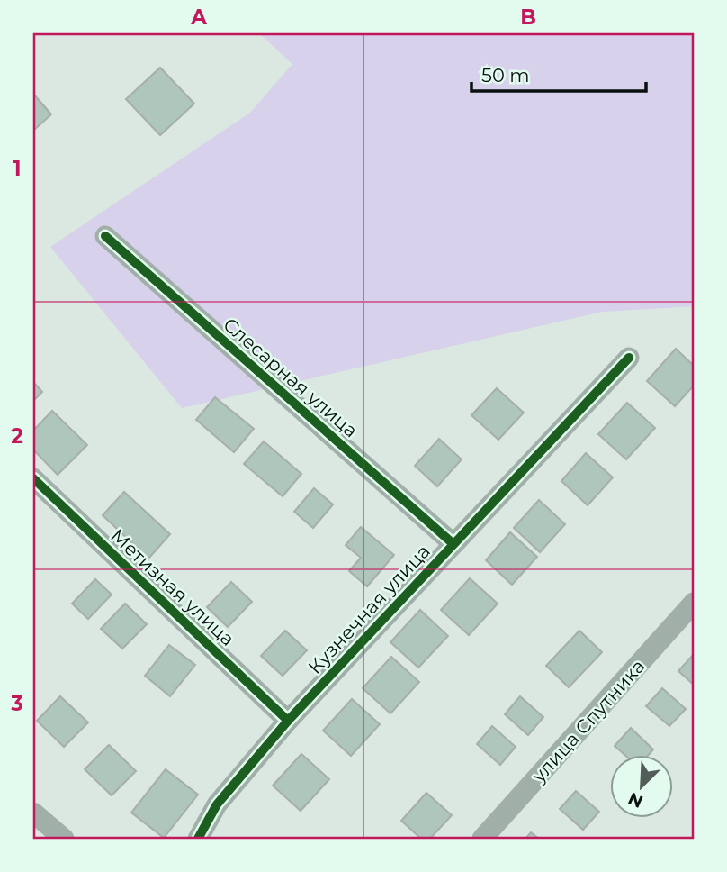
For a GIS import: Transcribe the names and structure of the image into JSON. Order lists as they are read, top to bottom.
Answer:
{
  "streets": {
    "street": [
      "Слесарная улица",
      "Метизная улица",
      "Кузнечная улица",
      "улица Спутника"
    ]
  },
  "crossings": [
    ["Слесарная улица", "Кузнечная улица"],
    ["Метизная улица", "Кузнечная улица"]
  ],
  "scale_bar": "50 m",
  "north": "bottom left",
  "grid": {
    "columns": ["A", "B"],
    "rows": ["1", "2", "3"]
  }
}
